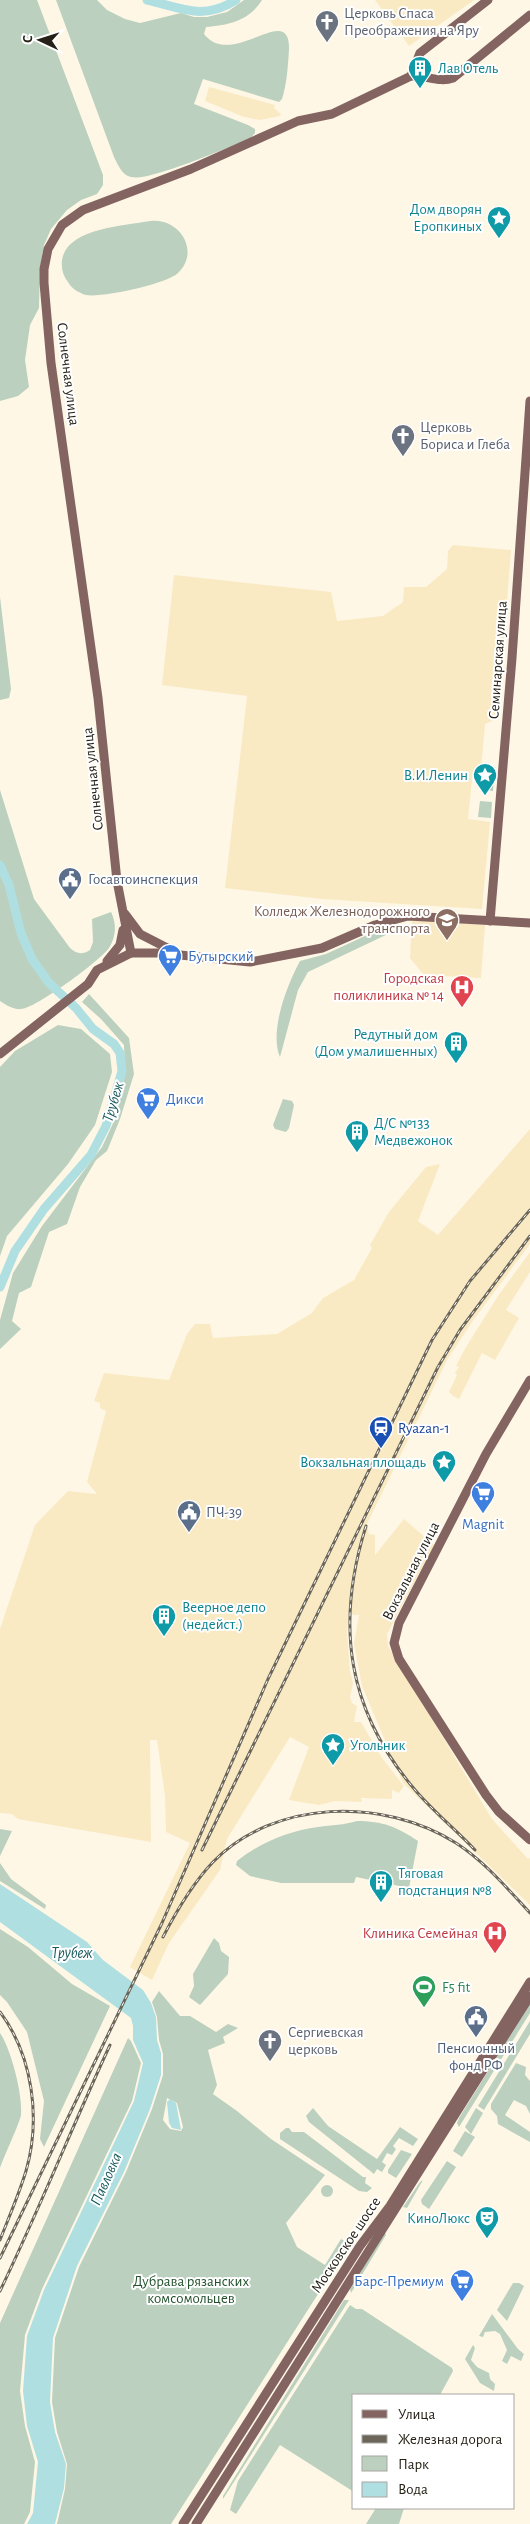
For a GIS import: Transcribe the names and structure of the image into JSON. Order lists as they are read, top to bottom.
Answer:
{
  "streets": {
    "main road": [
      "Солнечная улица",
      "Семинарская улица",
      "Вокзальная улица",
      "Московское шоссе"
    ]
  },
  "water": ["Трубеж", "Павловка"],
  "parks": ["Дубрава рязанских комсомольцев"],
  "places": {
    "church": ["Церковь Спаса Преображения на Яру", "Церковь Бориса и Глеба", "Сергиевская церковь"],
    "building": [
      "Лав Отель",
      "Редутный дом (Дом умалишенных)",
      "Д/С №133 Медвежонок",
      "Веерное депо (недейст.)",
      "Тяговая подстанция №8"
    ],
    "place": [
      "Дом дворян Еропкиных",
      "В.И.Ленин",
      "Вокзальная площадь",
      "Угольник"
    ],
    "public building": ["Госавтоинспекция", "ПЧ-39", "Пенсионный фонд РФ"],
    "school or university": ["Колледж Железнодорожного транспорта"],
    "supermarket": [
      "Бутырский",
      "Дикси",
      "Magnit",
      "Барс-Премиум"
    ],
    "hospital": ["Городская поликлиника № 14", "Клиника Семейная"],
    "station": ["Ryazan-1"],
    "sports": ["F5 fit"],
    "theatre": ["КиноЛюкс"]
  },
  "legend": [
    "Улица",
    "Железная дорога",
    "Парк",
    "Вода"
  ],
  "north": "left"
}
